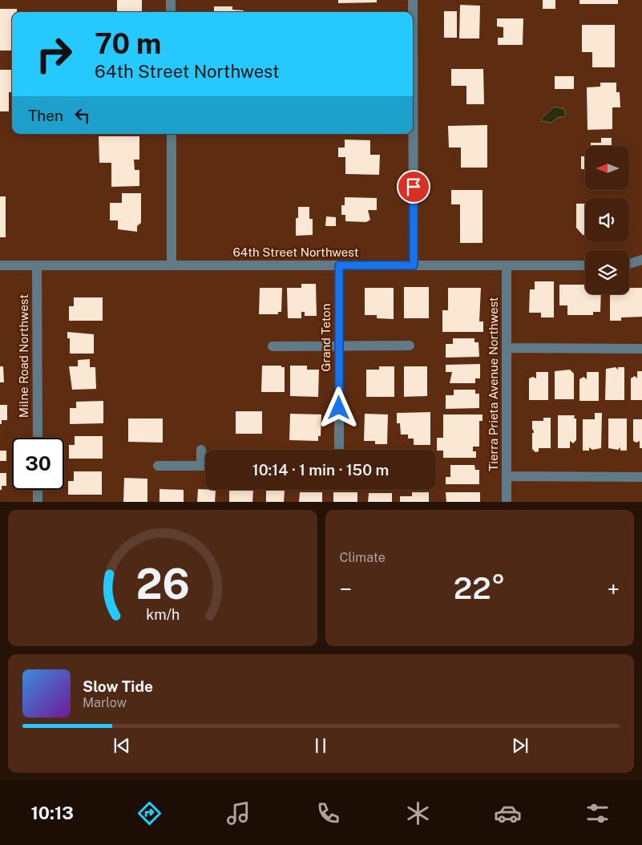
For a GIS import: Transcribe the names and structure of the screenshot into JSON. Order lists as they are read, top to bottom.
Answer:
{
  "streets": {
    "street": [
      "64th Street Northwest",
      "Grand Teton",
      "Milne Road Northwest",
      "Tierra Prieta Avenue Northwest"
    ]
  },
  "crossings": [
    ["64th Street Northwest", "Grand Teton"],
    ["64th Street Northwest", "Milne Road Northwest"],
    ["64th Street Northwest", "Tierra Prieta Avenue Northwest"]
  ],
  "north": "left",
  "page": {
    "turn": ["70 m", "64th Street Northwest"],
    "then": "Then",
    "limit": "30",
    "trip": "10:14 · 1 min · 150 m",
    "tile": "Climate",
    "heat": ["−", "22°", "+"],
    "song": ["Slow Tide", "Marlow"],
    "tabs": "10:13",
    "gauge": ["26", "km/h"]
  }
}
